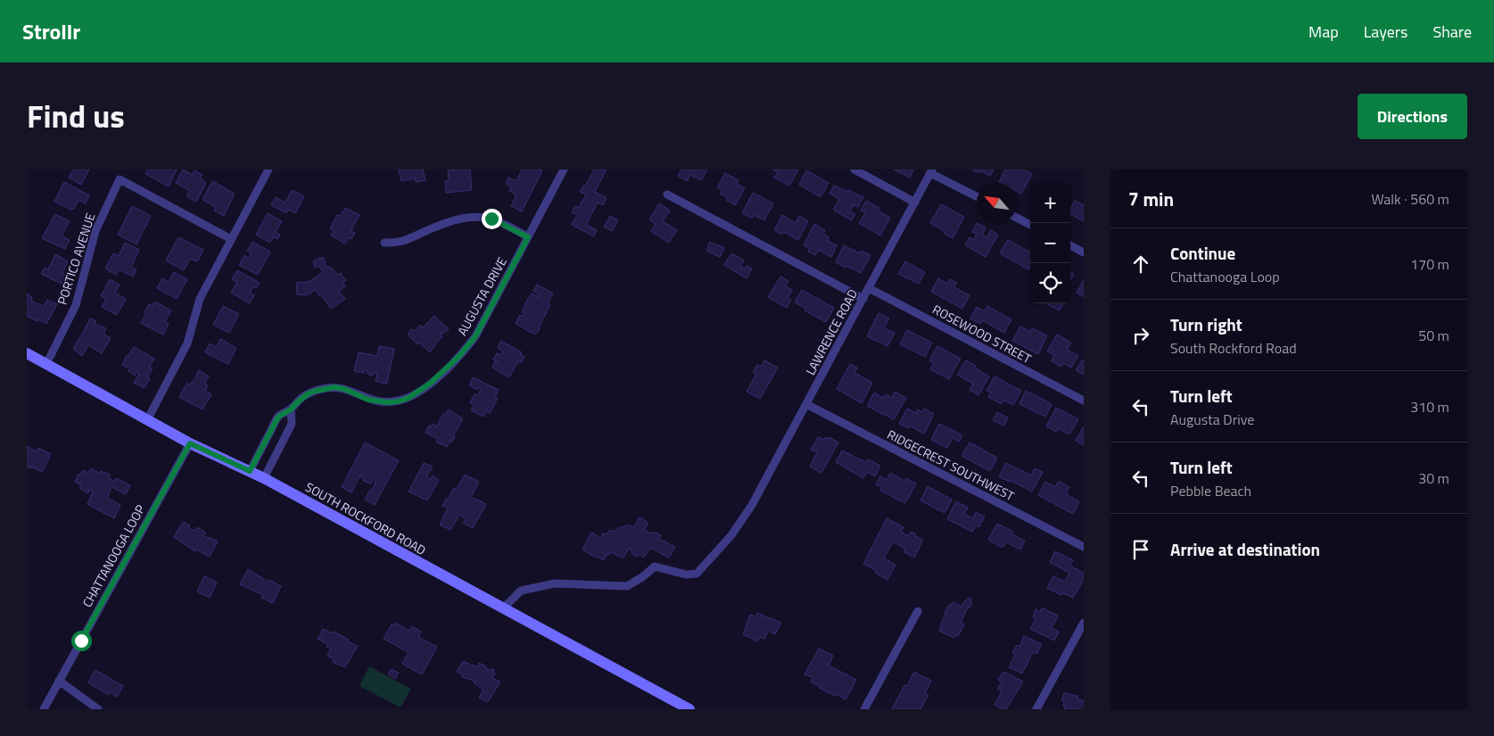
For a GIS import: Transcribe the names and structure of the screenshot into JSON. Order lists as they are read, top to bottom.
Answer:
{
  "streets": {
    "street": [
      "PORTICO AVENUE",
      "AUGUSTA DRIVE",
      "LAWRENCE ROAD",
      "ROSEWOOD STREET",
      "RIDGECREST SOUTHWEST",
      "SOUTH ROCKFORD ROAD",
      "CHATTANOOGA LOOP"
    ]
  },
  "crossings": [
    ["PORTICO AVENUE", "SOUTH ROCKFORD ROAD"],
    ["AUGUSTA DRIVE", "SOUTH ROCKFORD ROAD"],
    ["LAWRENCE ROAD", "ROSEWOOD STREET"],
    ["LAWRENCE ROAD", "RIDGECREST SOUTHWEST"],
    ["LAWRENCE ROAD", "SOUTH ROCKFORD ROAD"],
    ["SOUTH ROCKFORD ROAD", "CHATTANOOGA LOOP"]
  ],
  "north": "top left",
  "page": {
    "header": "Strollr",
    "nav": ["Map", "Layers", "Share"],
    "title": "Find us",
    "buttons": "Directions",
    "heading": ["7 min", "Walk · 560 m"],
    "map_buttons": ["+", "−"],
    "list": [
      ["Continue", "Chattanooga Loop", "170 m"],
      ["Turn right", "South Rockford Road", "50 m"],
      ["Turn left", "Augusta Drive", "310 m"],
      ["Turn left", "Pebble Beach", "30 m"],
      "Arrive at destination"
    ]
  }
}
